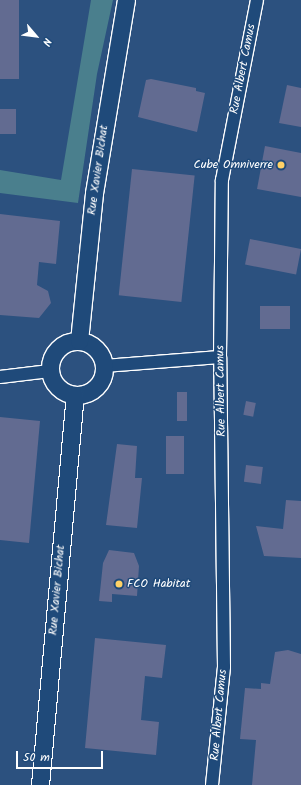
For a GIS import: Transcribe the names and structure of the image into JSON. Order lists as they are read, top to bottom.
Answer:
{
  "streets": {
    "main road": ["Rue Xavier Bichat"],
    "street": ["Rue Albert Camus"]
  },
  "places": ["Cube Omniverre", "FCO Habitat"],
  "scale_bar": "50 m",
  "north": "bottom right"
}
